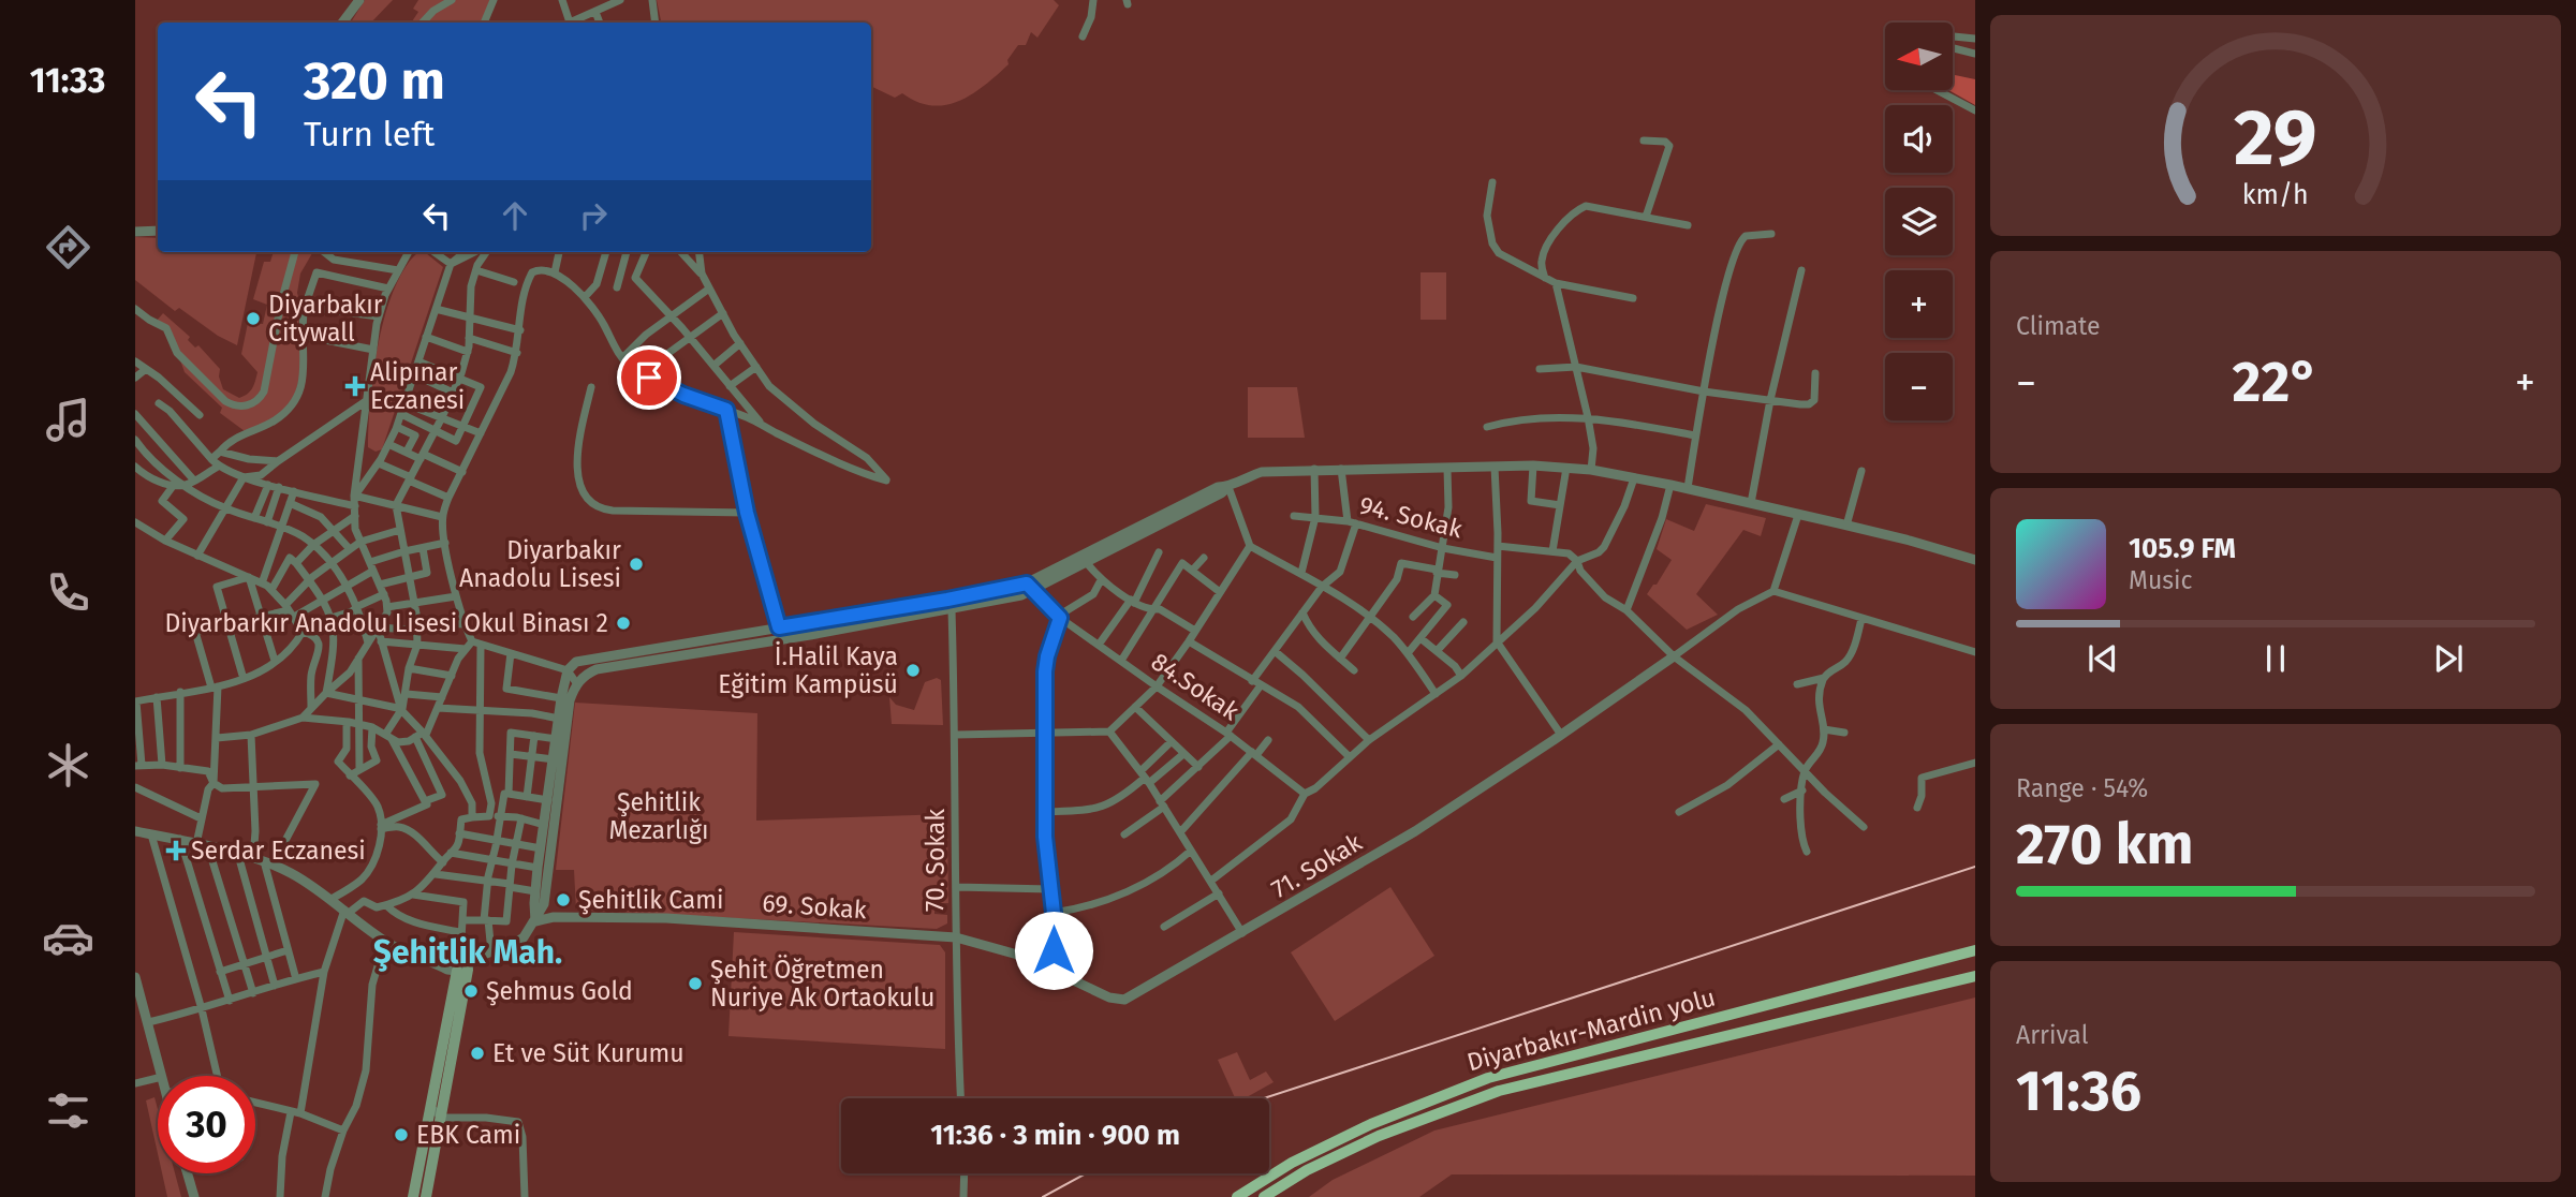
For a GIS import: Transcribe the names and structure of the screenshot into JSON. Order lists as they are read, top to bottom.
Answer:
{
  "streets": {
    "highway": ["Diyarbakır-Mardin yolu"],
    "street": [
      "94. Sokak",
      "84.Sokak",
      "70. Sokak",
      "71. Sokak",
      "69. Sokak"
    ]
  },
  "crossings": [
    ["70. Sokak", "71. Sokak"],
    ["70. Sokak", "69. Sokak"],
    ["71. Sokak", "69. Sokak"]
  ],
  "districts": ["Şehitlik Mah."],
  "parks": ["Şehitlik Mezarlığı"],
  "places": {
    "other": [
      "Diyarbakır Citywall",
      "Diyarbakır Anadolu Lisesi",
      "Diyarbarkır Anadolu Lisesi Okul Binası 2",
      "İ.Halil Kaya Eğitim Kampüsü",
      "Şehitlik Cami",
      "Şehit Öğretmen Nuriye Ak Ortaokulu",
      "Şehmus Gold",
      "Et ve Süt Kurumu",
      "EBK Cami"
    ],
    "health": ["Alipınar Eczanesi", "Serdar Eczanesi"]
  },
  "north": "left",
  "page": {
    "tabs": "11:33",
    "map_buttons": ["+", "−"],
    "turn": ["320 m", "Turn left"],
    "tile": [
      "Climate",
      ["Range · 54%", "270 km"],
      ["Arrival", "11:36"]
    ],
    "heat": ["−", "22°", "+"],
    "song": ["105.9 FM", "Music"],
    "limit": "30",
    "trip": "11:36 · 3 min · 900 m",
    "gauge": ["29", "km/h"]
  }
}
